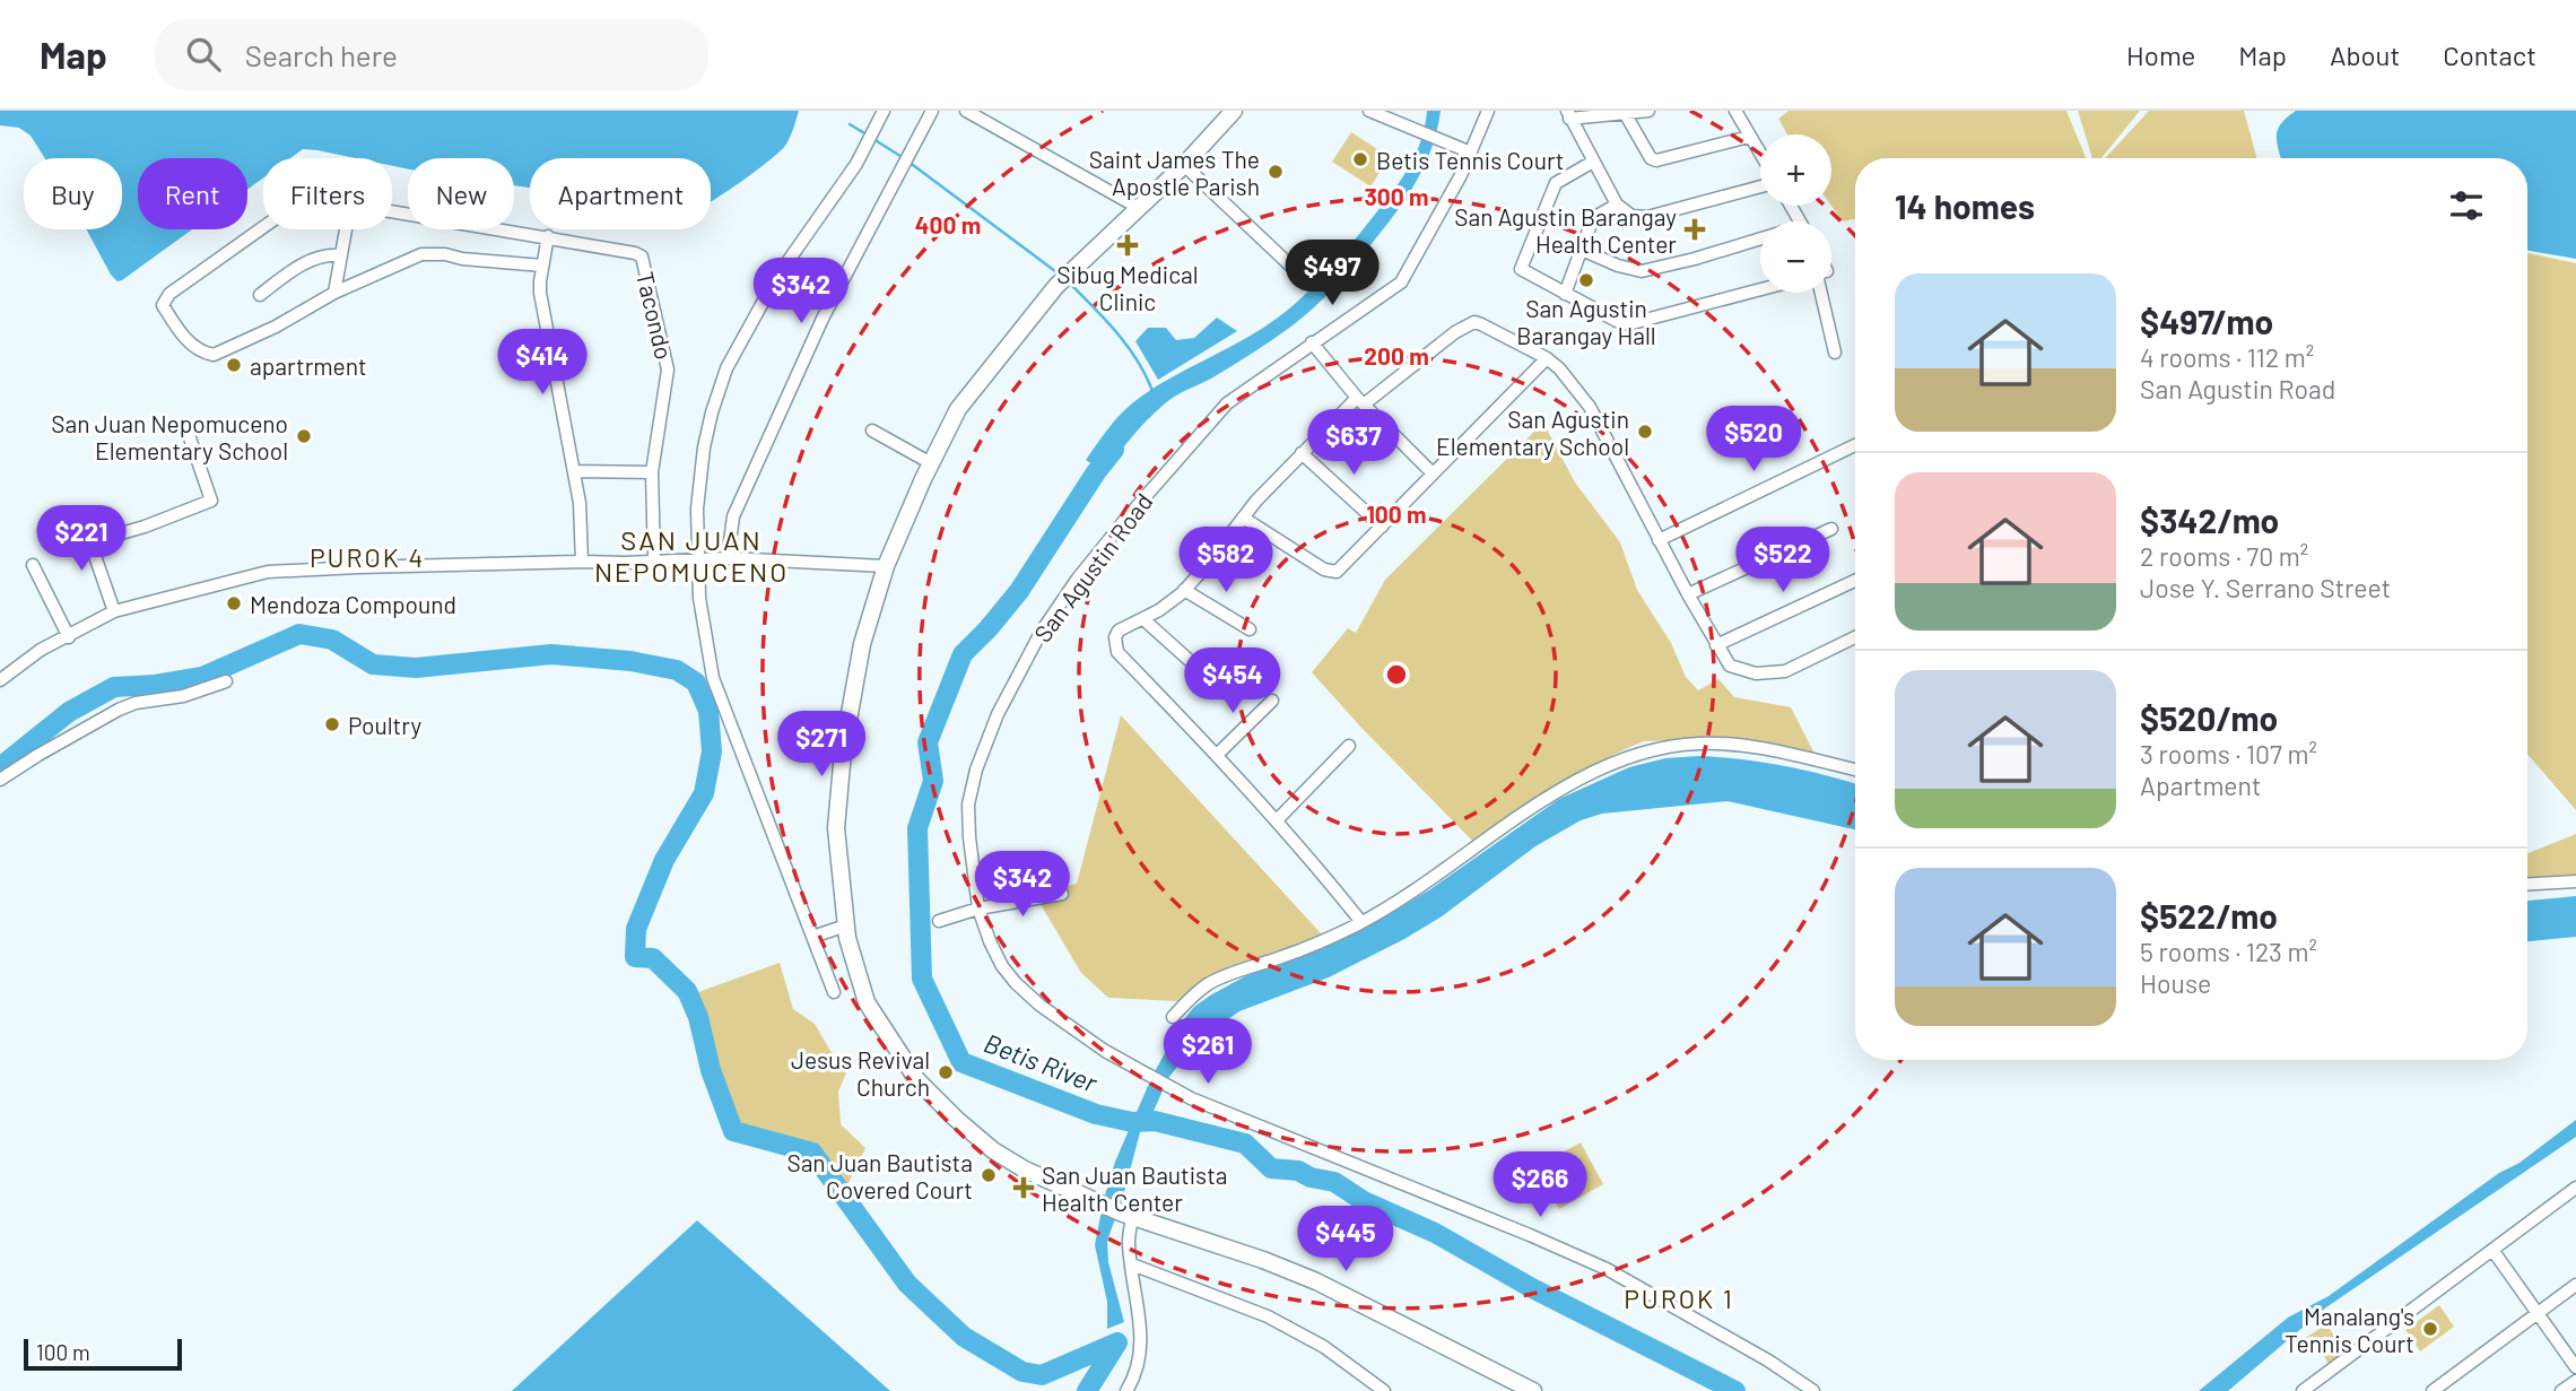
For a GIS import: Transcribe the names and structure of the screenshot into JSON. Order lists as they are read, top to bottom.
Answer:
{
  "streets": {
    "street": ["Tacondo", "San Agustin Road"]
  },
  "districts": ["SAN JUAN NEPOMUCENO", "PUROK 4", "PUROK 1"],
  "water": ["Betis River"],
  "places": {
    "other": [
      "Betis Tennis Court",
      "Saint James The Apostle Parish",
      "San Agustin Barangay Hall",
      "apartrment",
      "San Agustin Elementary School",
      "San Juan Nepomuceno Elementary School",
      "Mendoza Compound",
      "Poultry",
      "Jesus Revival Church",
      "San Juan Bautista Covered Court",
      "Manalang's Tennis Court"
    ],
    "health": ["San Agustin Barangay Health Center", "Sibug Medical Clinic", "San Juan Bautista Health Center"]
  },
  "scale_bar": "100 m",
  "page": {
    "header": "Map",
    "search": "Search here",
    "nav": [
      "Home",
      "Map",
      "About",
      "Contact"
    ],
    "map_buttons": ["+", "−"],
    "chip": [
      "Buy",
      "Rent",
      "Filters",
      "New",
      "Apartment"
    ],
    "heading": "14 homes",
    "price": [
      "$497",
      "$342",
      "$414",
      "$520",
      "$637",
      "$221",
      "$582",
      "$522",
      "$454",
      "$271",
      "$342",
      "$261",
      "$266",
      "$445"
    ],
    "list": [
      {
        "name": "$497/mo",
        "note": "4 rooms · 112 m² · San Agustin Road"
      },
      {
        "name": "$342/mo",
        "note": "2 rooms · 70 m² · Jose Y. Serrano Street"
      },
      {
        "name": "$520/mo",
        "note": "3 rooms · 107 m² · Apartment"
      },
      {
        "name": "$522/mo",
        "note": "5 rooms · 123 m² · House"
      }
    ],
    "scale": "100 m"
  },
  "rings": [
    "300 m",
    "400 m",
    "200 m",
    "100 m"
  ]
}
